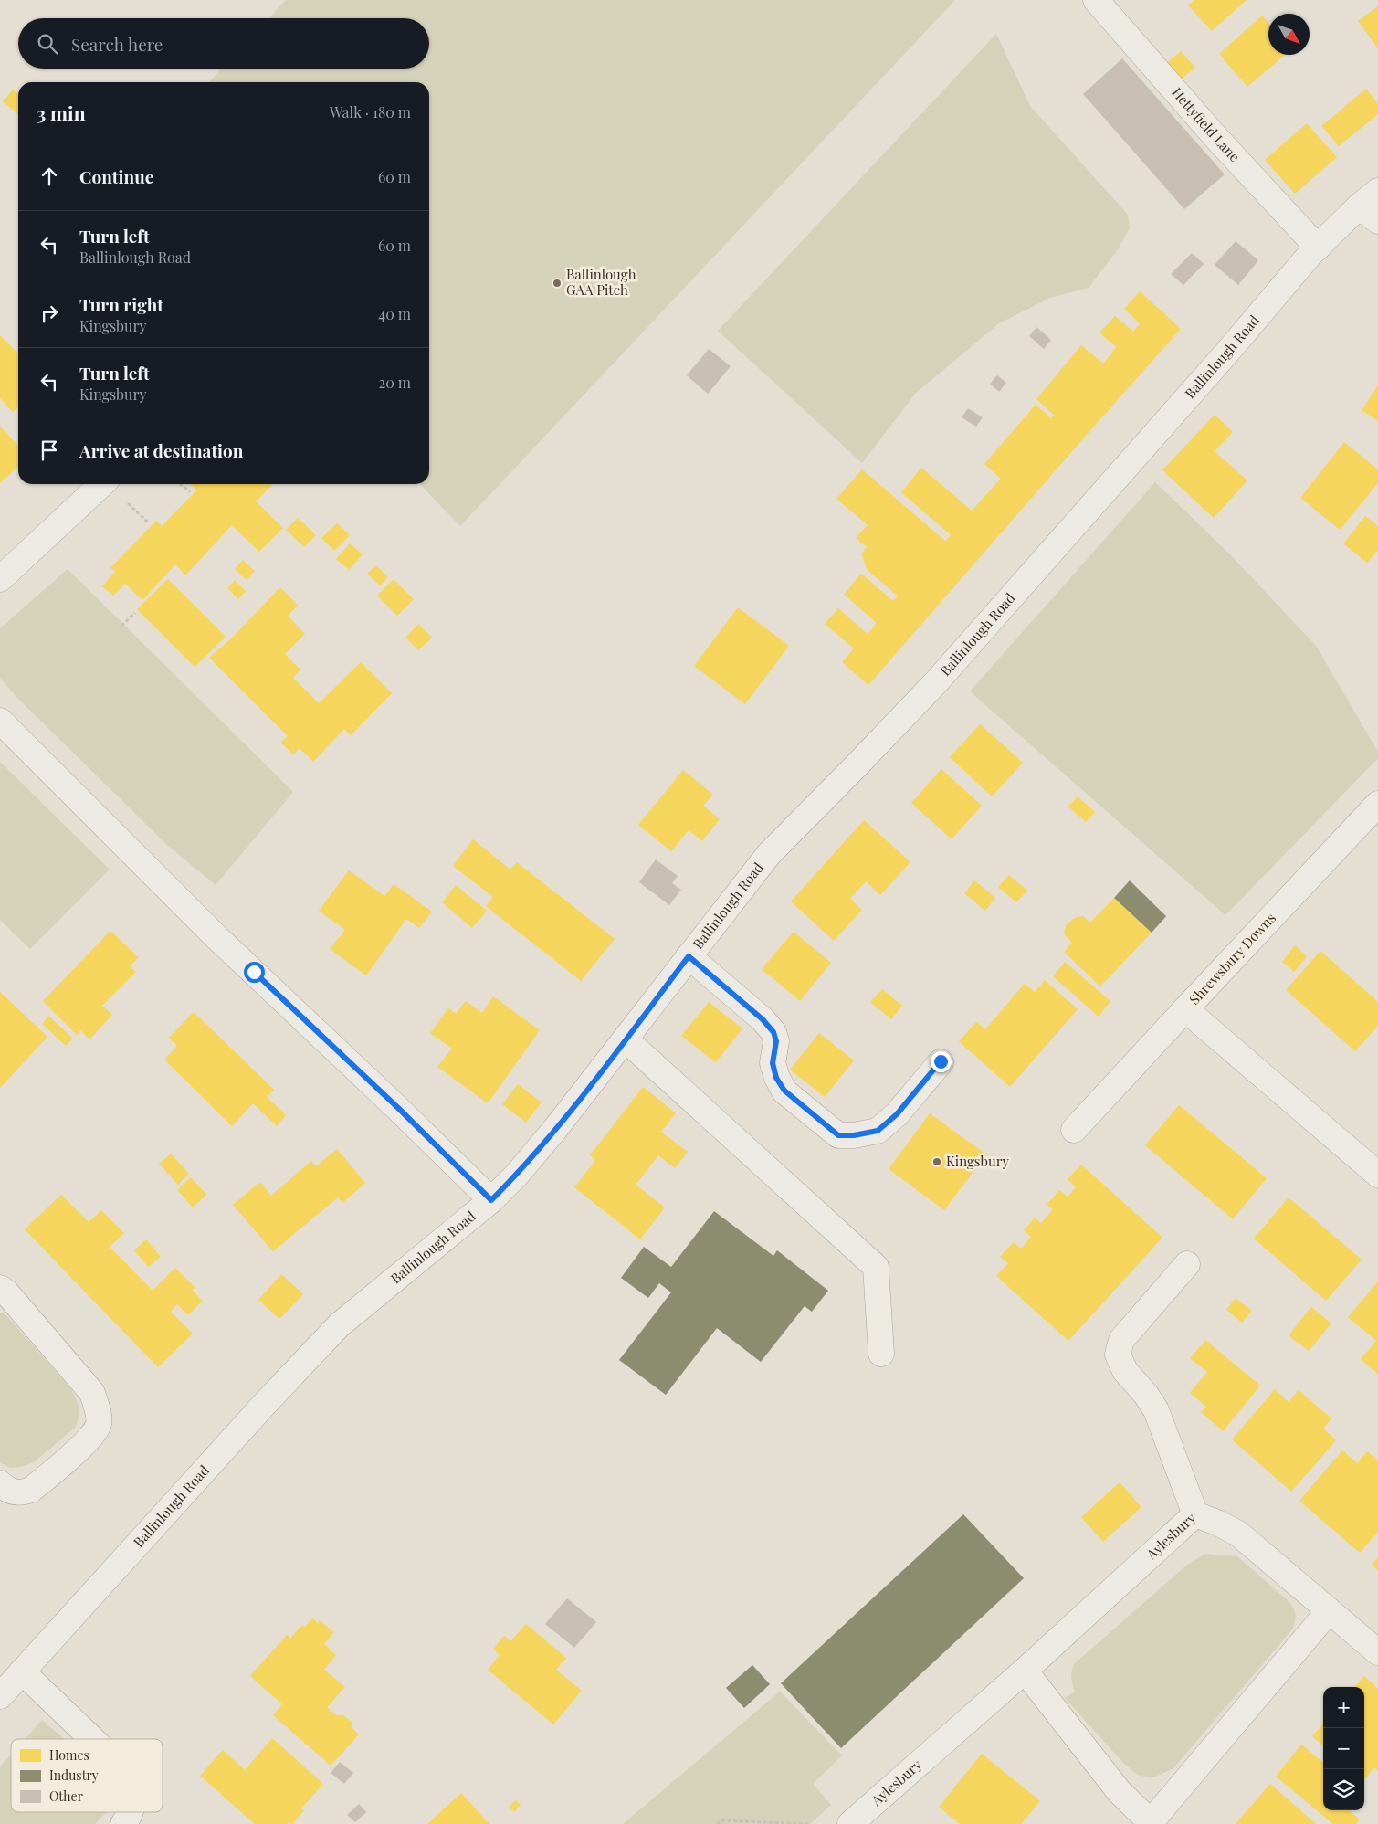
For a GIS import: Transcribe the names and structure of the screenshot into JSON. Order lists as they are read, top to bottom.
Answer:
{
  "streets": {
    "street": [
      "Hettyfield Lane",
      "Ballinlough Road",
      "Shrewsbury Downs",
      "Aylesbury"
    ]
  },
  "crossings": [
    ["Hettyfield Lane", "Ballinlough Road"]
  ],
  "places": ["Ballinlough GAA Pitch", "Kingsbury"],
  "legend": ["Homes", "Industry", "Other"],
  "north": "bottom right",
  "page": {
    "search": "Search here",
    "heading": ["3 min", "Walk · 180 m"],
    "list": [
      ["Continue", "60 m"],
      ["Turn left", "Ballinlough Road", "60 m"],
      ["Turn right", "Kingsbury", "40 m"],
      ["Turn left", "Kingsbury", "20 m"],
      "Arrive at destination"
    ],
    "map_buttons": ["+", "−"]
  }
}
